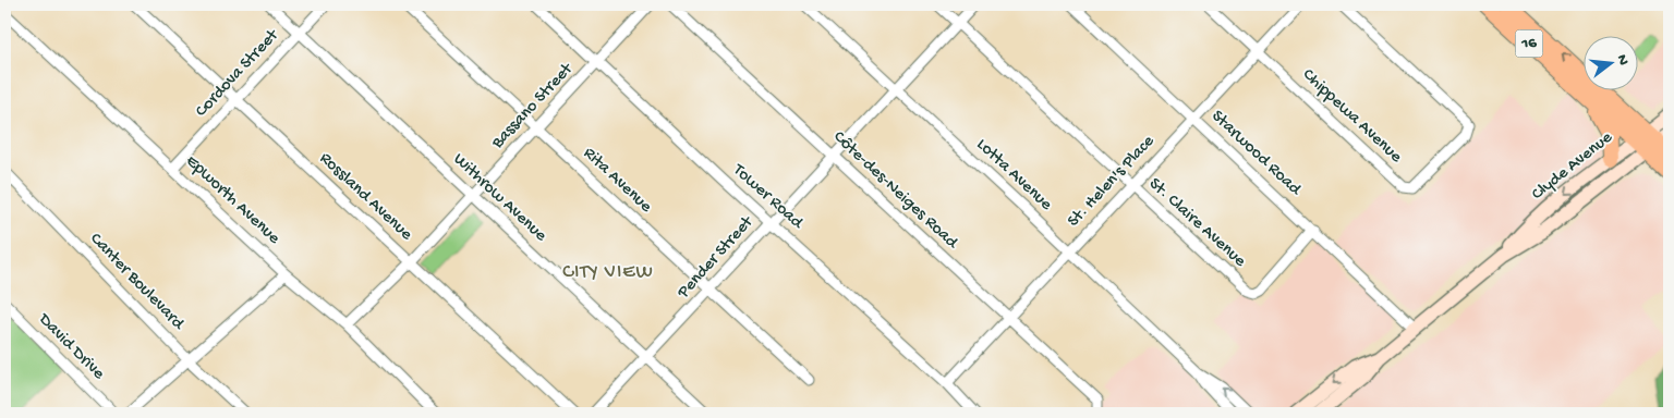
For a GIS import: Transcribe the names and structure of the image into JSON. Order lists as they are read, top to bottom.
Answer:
{
  "streets": {
    "main road": ["16", "Clyde Avenue"],
    "street": [
      "Cordova Street",
      "Bassano Street",
      "Chippewa Avenue",
      "Starwood Road",
      "Lotta Avenue",
      "Rita Avenue",
      "St. Helen's Place",
      "Côte-des-Neiges Road",
      "Rossland Avenue",
      "Tower Road",
      "Withrow Avenue",
      "Epworth Avenue",
      "St. Claire Avenue",
      "Pender Street",
      "Canter Boulevard",
      "David Drive"
    ]
  },
  "crossings": [
    ["16", "Clyde Avenue"],
    ["Cordova Street", "Rossland Avenue"],
    ["Cordova Street", "Withrow Avenue"],
    ["Cordova Street", "Epworth Avenue"],
    ["Bassano Street", "Rita Avenue"],
    ["Bassano Street", "Rossland Avenue"],
    ["Bassano Street", "Tower Road"],
    ["Bassano Street", "Withrow Avenue"],
    ["Bassano Street", "Epworth Avenue"],
    ["Chippewa Avenue", "St. Helen's Place"],
    ["Starwood Road", "Clyde Avenue"],
    ["Starwood Road", "St. Helen's Place"],
    ["Starwood Road", "St. Claire Avenue"],
    ["Lotta Avenue", "St. Helen's Place"],
    ["Lotta Avenue", "Pender Street"],
    ["Rita Avenue", "Pender Street"],
    ["St. Helen's Place", "Côte-des-Neiges Road"],
    ["St. Helen's Place", "Tower Road"],
    ["St. Helen's Place", "St. Claire Avenue"],
    ["Côte-des-Neiges Road", "Pender Street"],
    ["Tower Road", "Pender Street"],
    ["Withrow Avenue", "Pender Street"],
    ["St. Claire Avenue", "Pender Street"]
  ],
  "districts": ["CITY VIEW"],
  "north": "right"
}
